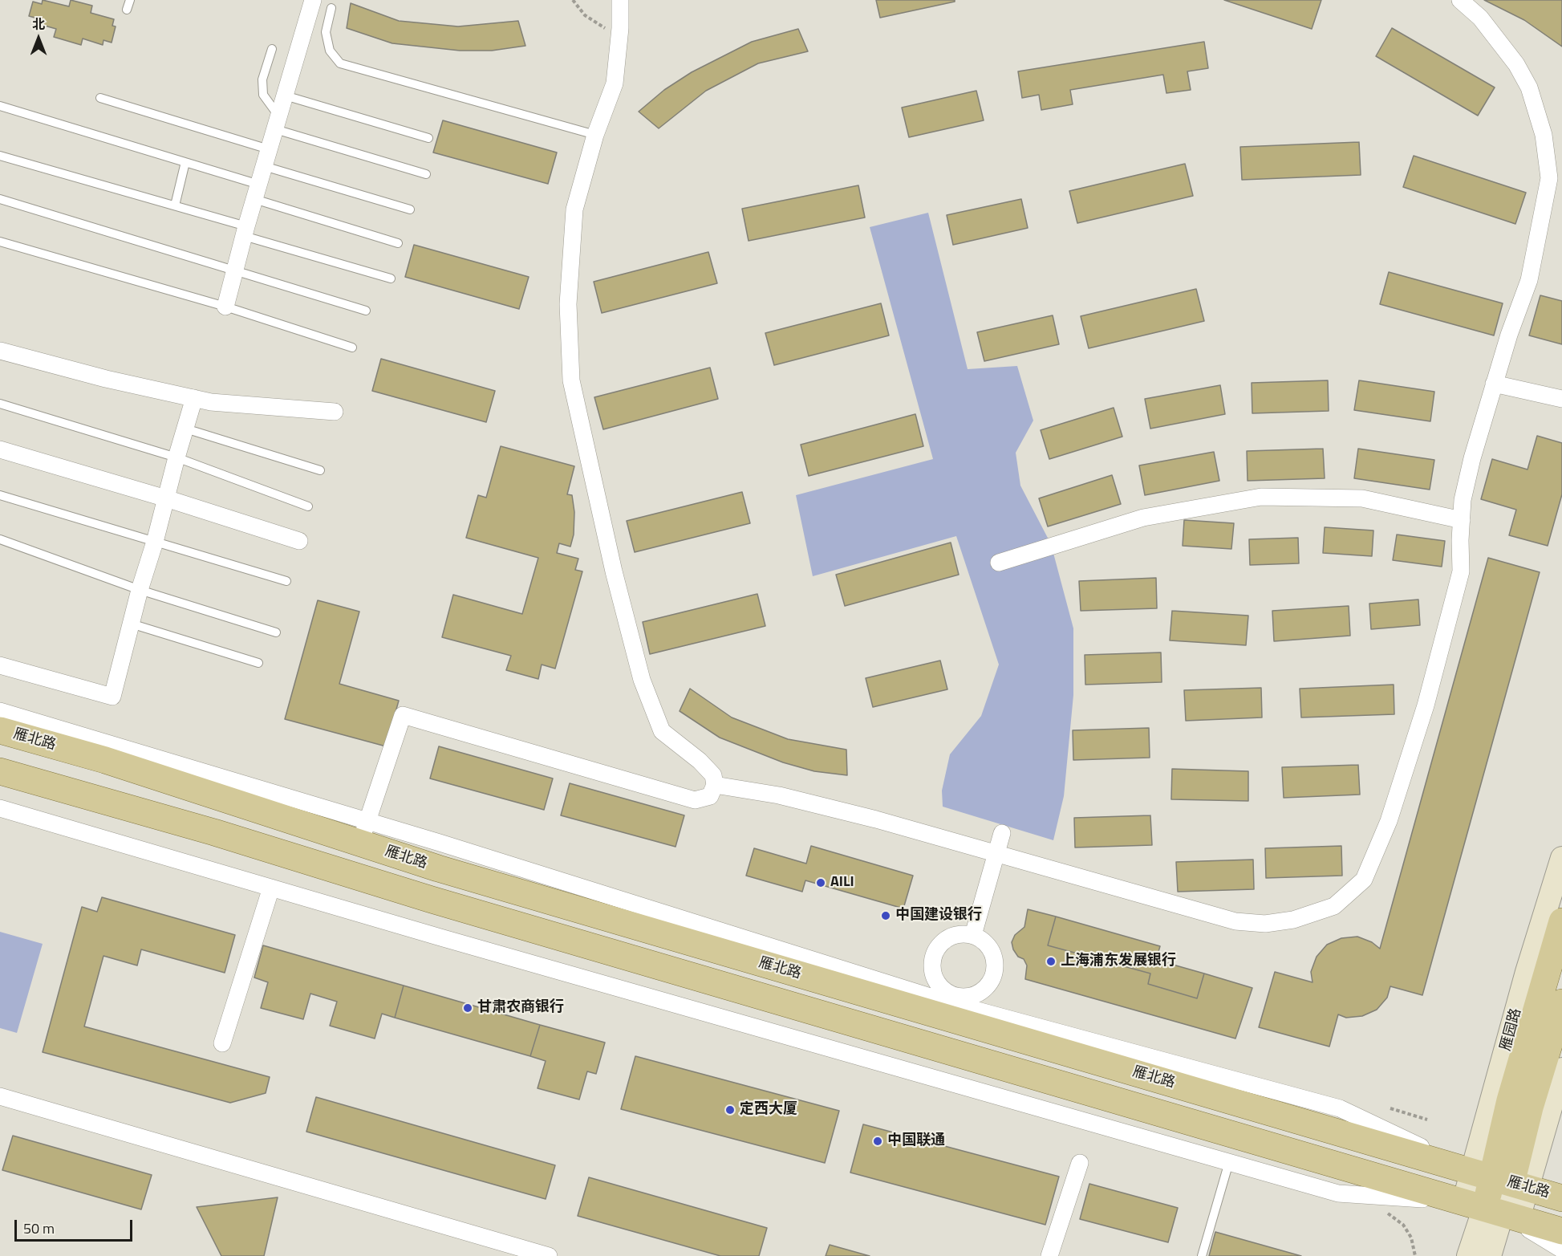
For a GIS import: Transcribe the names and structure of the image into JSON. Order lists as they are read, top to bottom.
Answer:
{
  "streets": {
    "main road": ["雁北路", "雁园路"]
  },
  "crossings": [
    ["雁北路", "雁园路"]
  ],
  "places": [
    "AILI",
    "中国建设银行",
    "上海浦东发展银行",
    "甘肃农商银行",
    "定西大厦",
    "中国联通"
  ],
  "scale_bar": "50 m",
  "north": "top"
}
